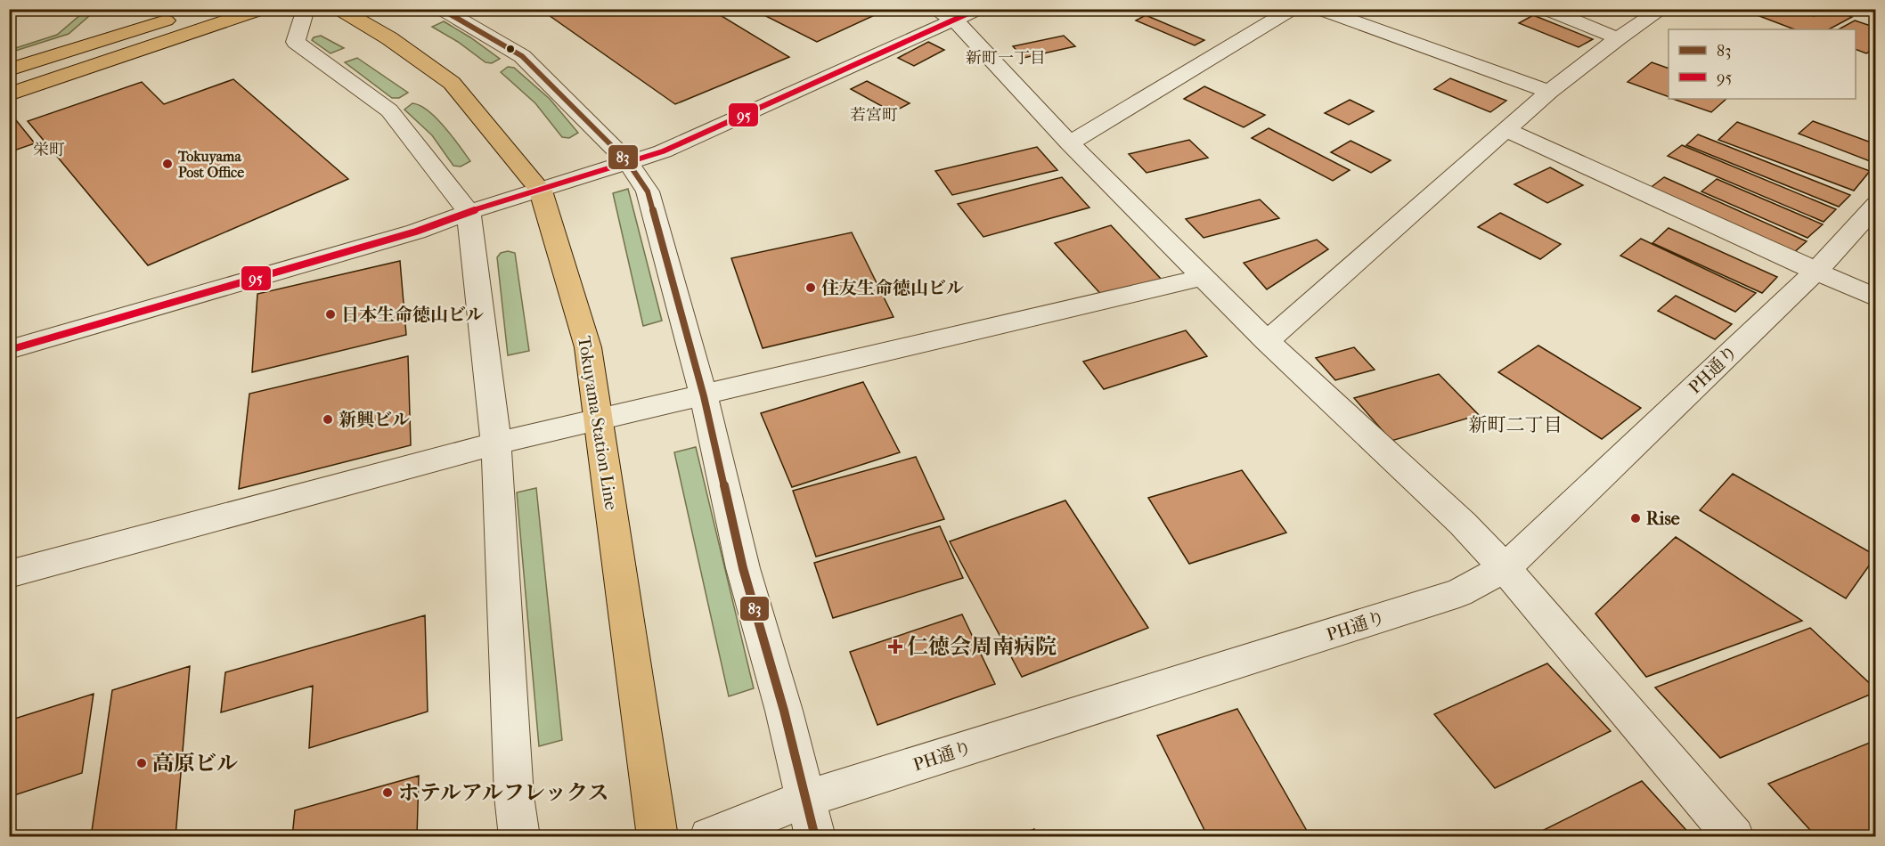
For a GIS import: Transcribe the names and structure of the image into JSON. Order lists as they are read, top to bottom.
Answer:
{
  "streets": {
    "main road": ["Tokuyama Station Line"],
    "street": ["PH通り"]
  },
  "districts": [
    "新町一丁目",
    "若宮町",
    "栄町",
    "新町二丁目"
  ],
  "places": {
    "other": [
      "Tokuyama Post Office",
      "住友生命徳山ビル",
      "日本生命徳山ビル",
      "新興ビル",
      "Rise",
      "高原ビル",
      "ホテルアルフレックス"
    ],
    "health": ["仁徳会周南病院"]
  },
  "lines": ["transit line 83", "transit line 95"],
  "legend": ["83", "95"]
}
